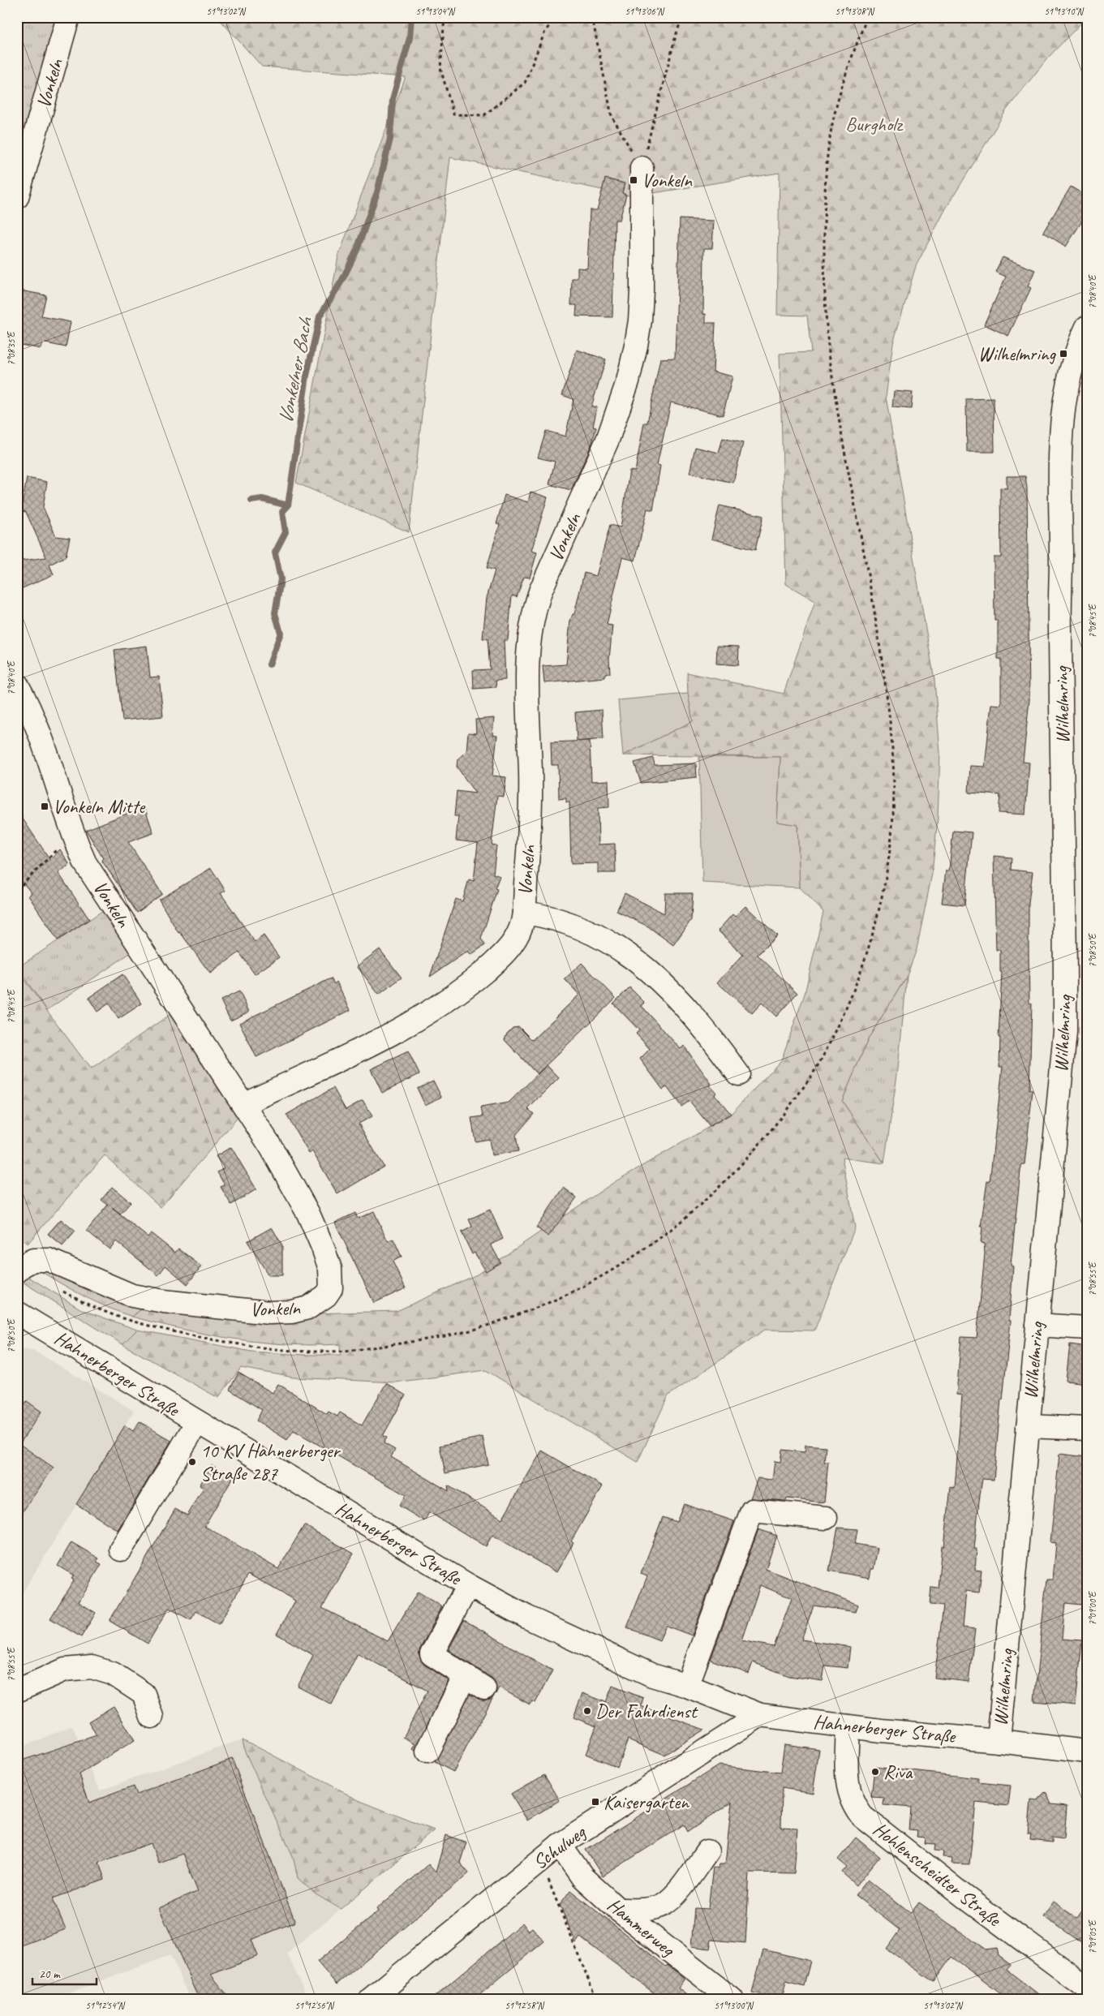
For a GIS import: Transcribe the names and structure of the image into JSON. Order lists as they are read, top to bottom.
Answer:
{
  "streets": {
    "street": [
      "Vonkeln",
      "Wilhelmring",
      "Hahnerberger Straße",
      "Schulweg",
      "Hohlenscheidter Straße",
      "Hammerweg"
    ]
  },
  "crossings": [
    ["Wilhelmring", "Hahnerberger Straße"],
    ["Hahnerberger Straße", "Schulweg"],
    ["Hahnerberger Straße", "Hohlenscheidter Straße"],
    ["Schulweg", "Hammerweg"]
  ],
  "water": ["Vonkelner Bach"],
  "parks": ["Burgholz"],
  "places": {
    "transit": [
      "Vonkeln",
      "Wilhelmring",
      "Vonkeln Mitte",
      "Kaisergarten"
    ],
    "other": ["10 KV Hahnerberger Straße 287", "Der Fahrdienst", "Riva"]
  },
  "scale_bar": "20 m",
  "coordinates": [
    "51°13'02\"N",
    "51°13'04\"N",
    "51°13'06\"N",
    "51°13'08\"N",
    "51°13'10\"N",
    "7°08'40\"E",
    "7°08'35\"E",
    "7°08'45\"E",
    "7°08'50\"E",
    "7°08'55\"E",
    "7°09'00\"E",
    "7°09'05\"E",
    "51°12'54\"N",
    "51°12'56\"N",
    "51°12'58\"N",
    "51°13'00\"N"
  ]
}
